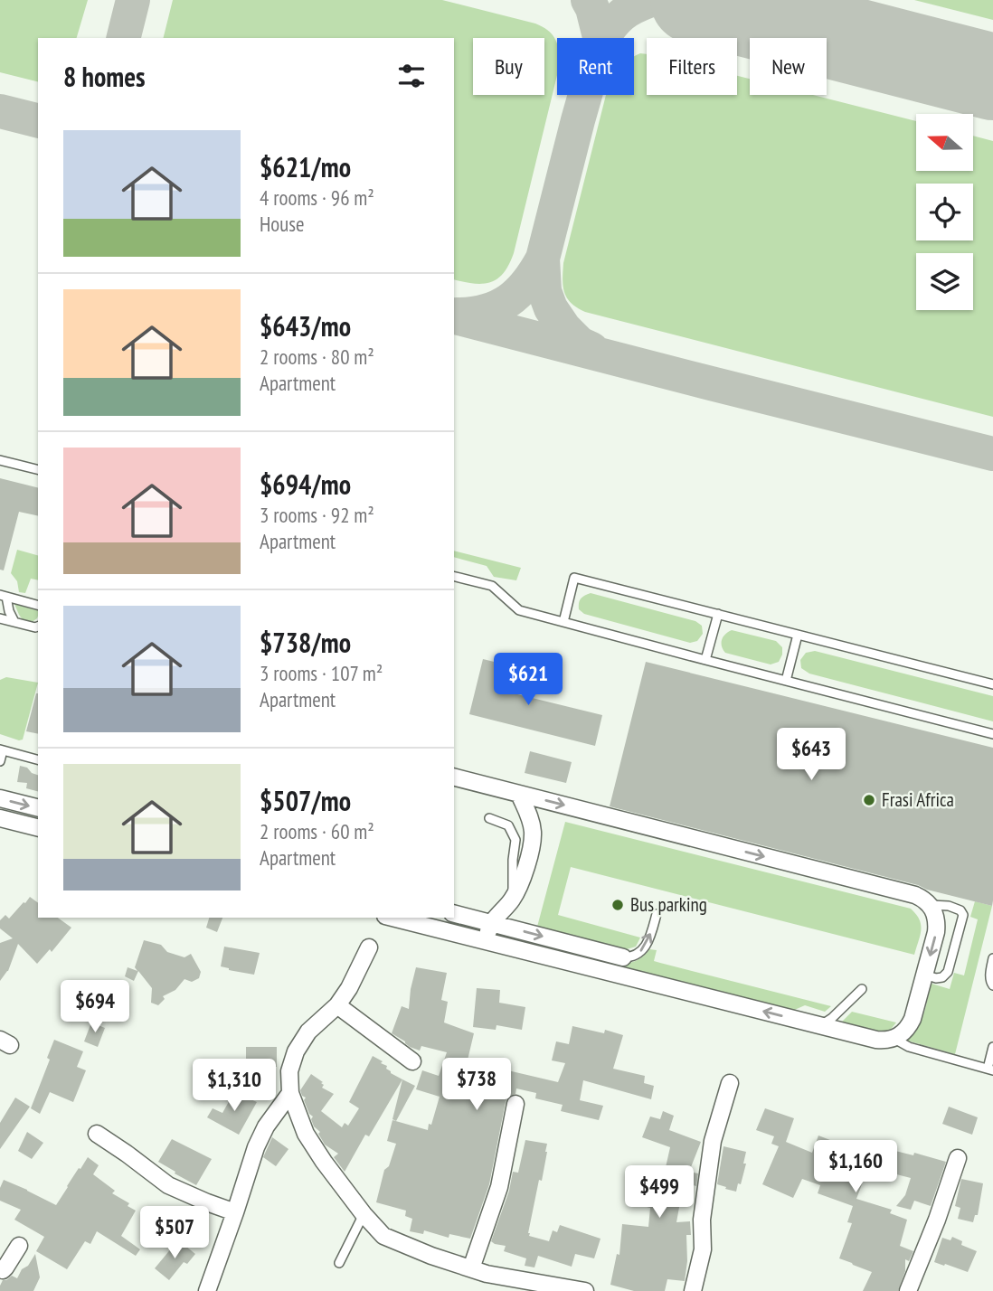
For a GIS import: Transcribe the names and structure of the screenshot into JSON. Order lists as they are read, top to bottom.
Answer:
{
  "places": ["Frasi Africa", "Bus parking"],
  "north": "left",
  "page": {
    "chip": [
      "Buy",
      "Rent",
      "Filters",
      "New"
    ],
    "heading": "8 homes",
    "list": [
      {
        "name": "$621/mo",
        "note": "4 rooms · 96 m² · House"
      },
      {
        "name": "$643/mo",
        "note": "2 rooms · 80 m² · Apartment"
      },
      {
        "name": "$694/mo",
        "note": "3 rooms · 92 m² · Apartment"
      },
      {
        "name": "$738/mo",
        "note": "3 rooms · 107 m² · Apartment"
      },
      {
        "name": "$507/mo",
        "note": "2 rooms · 60 m² · Apartment"
      }
    ],
    "price": [
      "$621",
      "$643",
      "$694",
      "$738",
      "$1,310",
      "$1,160",
      "$499",
      "$507"
    ]
  }
}
